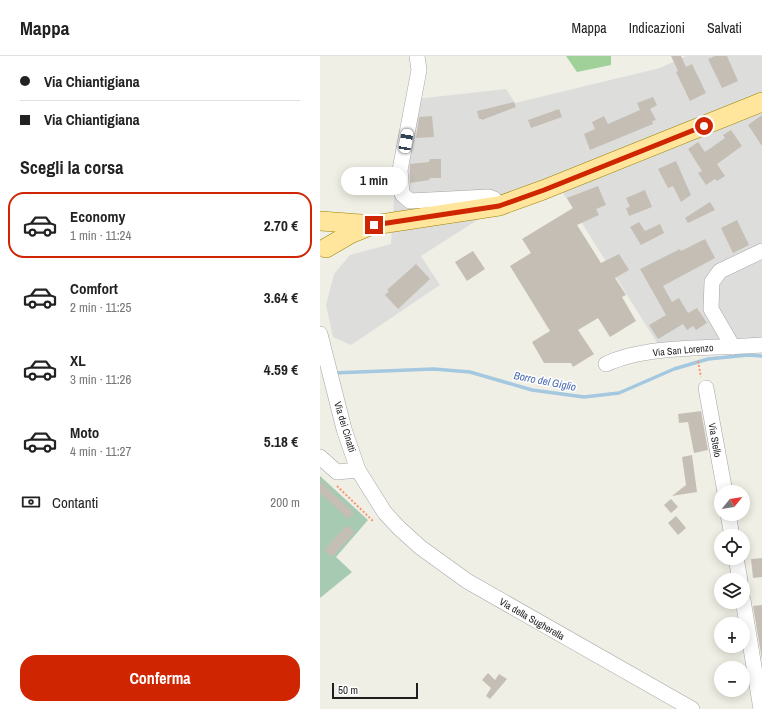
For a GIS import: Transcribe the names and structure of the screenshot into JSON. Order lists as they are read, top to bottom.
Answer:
{
  "streets": {
    "street": [
      "Via San Lorenzo",
      "Via dei Cinatti",
      "Via Stello",
      "Via della Sugherella"
    ]
  },
  "crossings": [
    ["Via dei Cinatti", "Via della Sugherella"]
  ],
  "water": ["Borro del Giglio"],
  "scale_bar": "50 m",
  "north": "top right",
  "page": {
    "header": "Mappa",
    "nav": ["Mappa", "Indicazioni", "Salvati"],
    "banner": ["Via Chiantigiana", "Via Chiantigiana"],
    "heading": "Scegli la corsa",
    "bubble": "1 min",
    "list": [
      {
        "name": "Economy",
        "note": "1 min · 11:24",
        "value": "2.70 €"
      },
      {
        "name": "Comfort",
        "note": "2 min · 11:25",
        "value": "3.64 €"
      },
      {
        "name": "XL",
        "note": "3 min · 11:26",
        "value": "4.59 €"
      },
      {
        "name": "Moto",
        "note": "4 min · 11:27",
        "value": "5.18 €"
      }
    ],
    "pay": ["Contanti", "200 m"],
    "map_buttons": ["+", "−"],
    "buttons": "Conferma",
    "scale": "50 m"
  }
}
